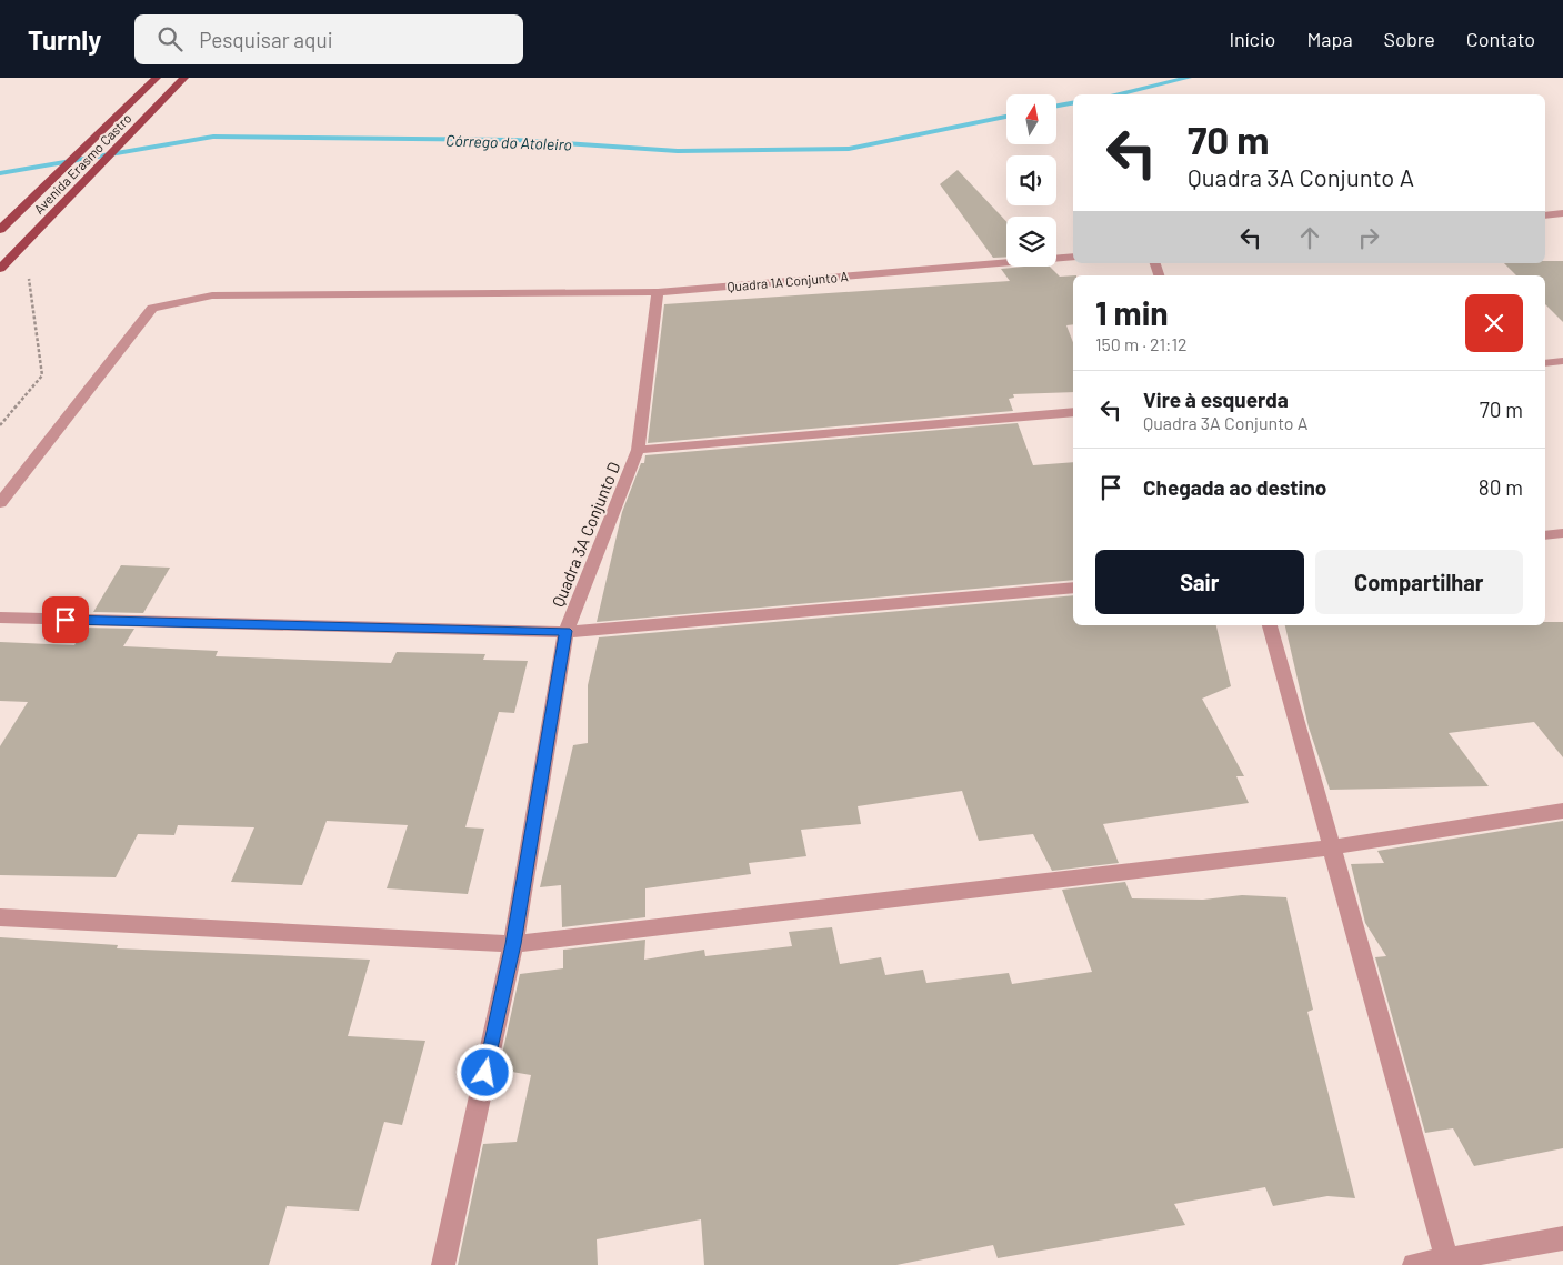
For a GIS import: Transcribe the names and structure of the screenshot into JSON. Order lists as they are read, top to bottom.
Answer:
{
  "streets": {
    "main road": ["Avenida Erasmo Castro"],
    "street": ["Quadra 1A Conjunto A", "Quadra 3A Conjunto D"]
  },
  "water": ["Córrego do Atoleiro"],
  "north": "top",
  "page": {
    "header": "Turnly",
    "search": "Pesquisar aqui",
    "nav": [
      "Início",
      "Mapa",
      "Sobre",
      "Contato"
    ],
    "turn": ["70 m", "Quadra 3A Conjunto A"],
    "heading": ["1 min", "150 m · 21:12"],
    "list": [
      {
        "name": "Vire à esquerda",
        "note": "Quadra 3A Conjunto A",
        "value": "70 m"
      },
      {
        "name": "Chegada ao destino",
        "value": "80 m"
      }
    ],
    "buttons": ["Sair", "Compartilhar"]
  }
}
